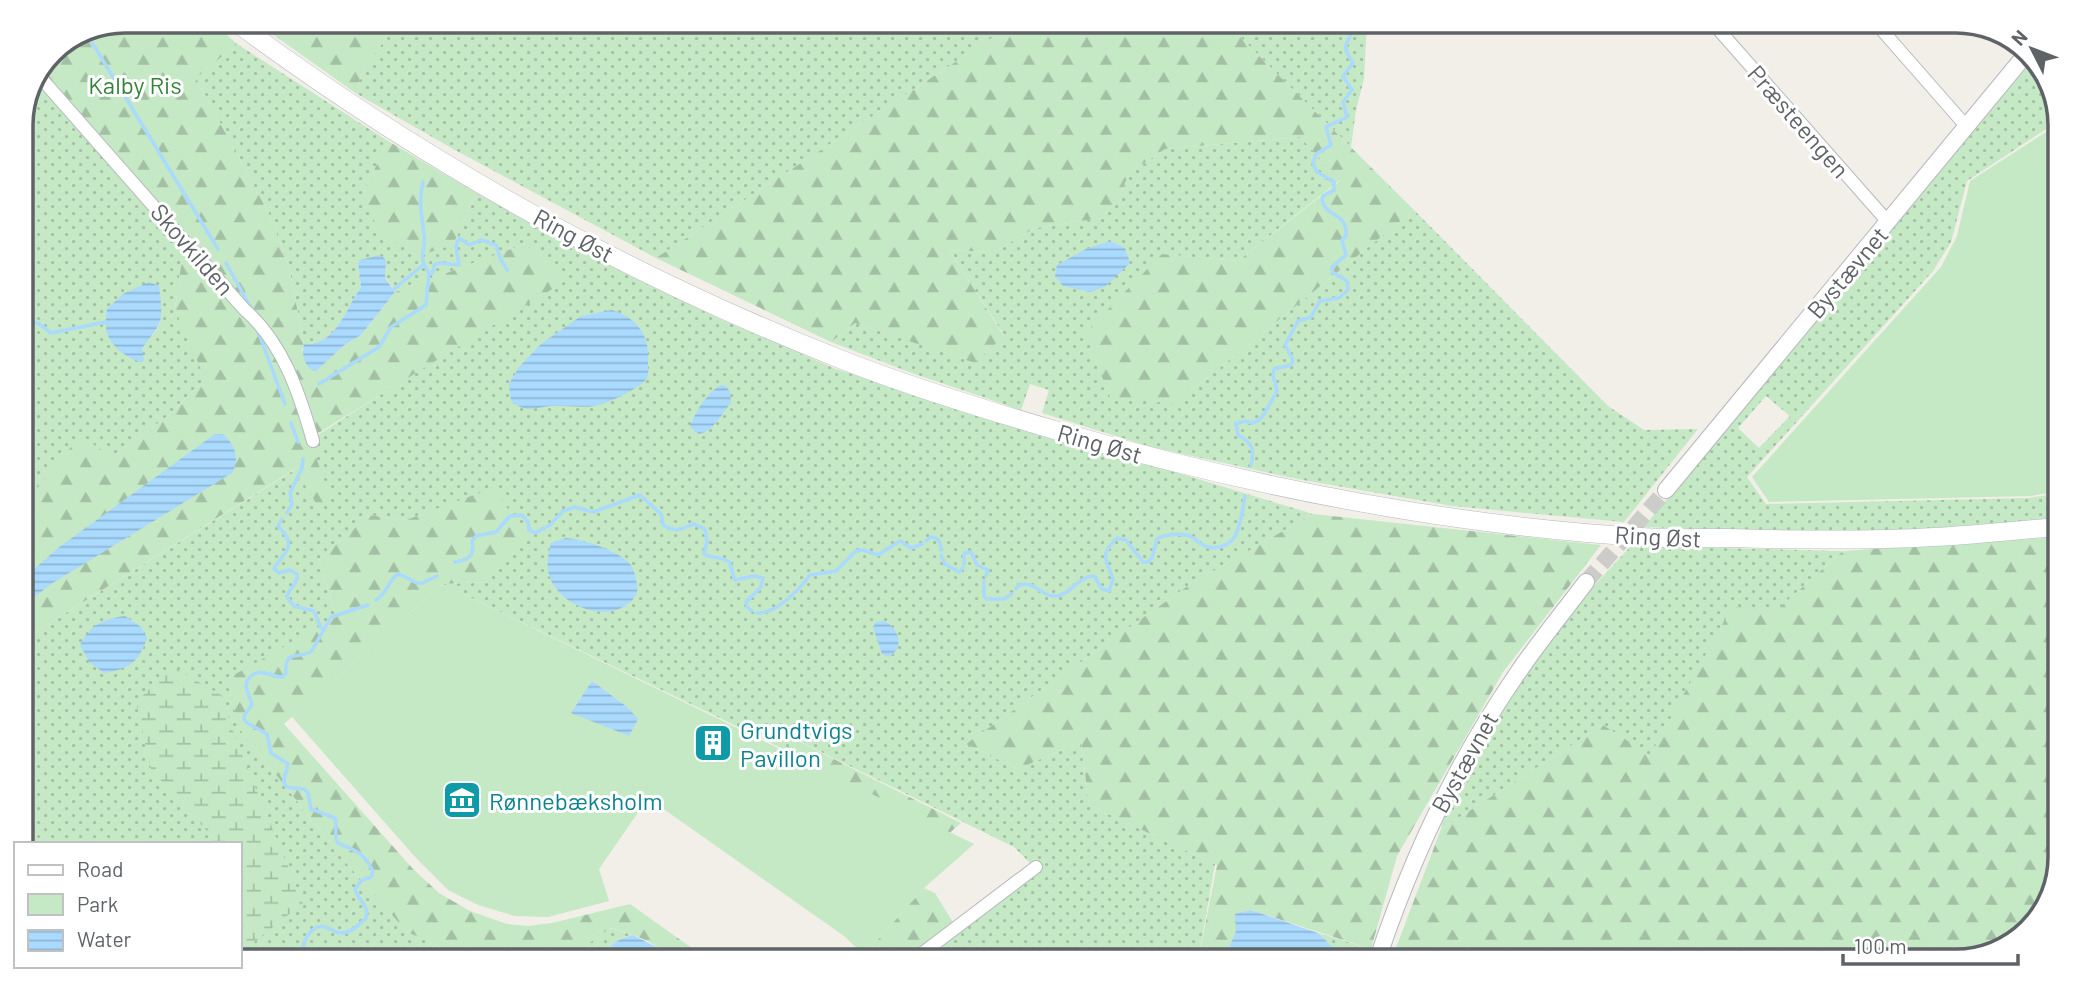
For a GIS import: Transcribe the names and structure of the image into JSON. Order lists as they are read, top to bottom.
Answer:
{
  "streets": {
    "main road": ["Ring Øst"],
    "street": ["Præsteengen", "Skovkilden", "Bystævnet"]
  },
  "crossings": [
    ["Præsteengen", "Bystævnet"]
  ],
  "parks": ["Kalby Ris"],
  "places": {
    "building": ["Grundtvigs Pavillon"],
    "museum": ["Rønnebæksholm"]
  },
  "legend": ["Road", "Park", "Water"],
  "scale_bar": "100 m",
  "north": "top left"
}
